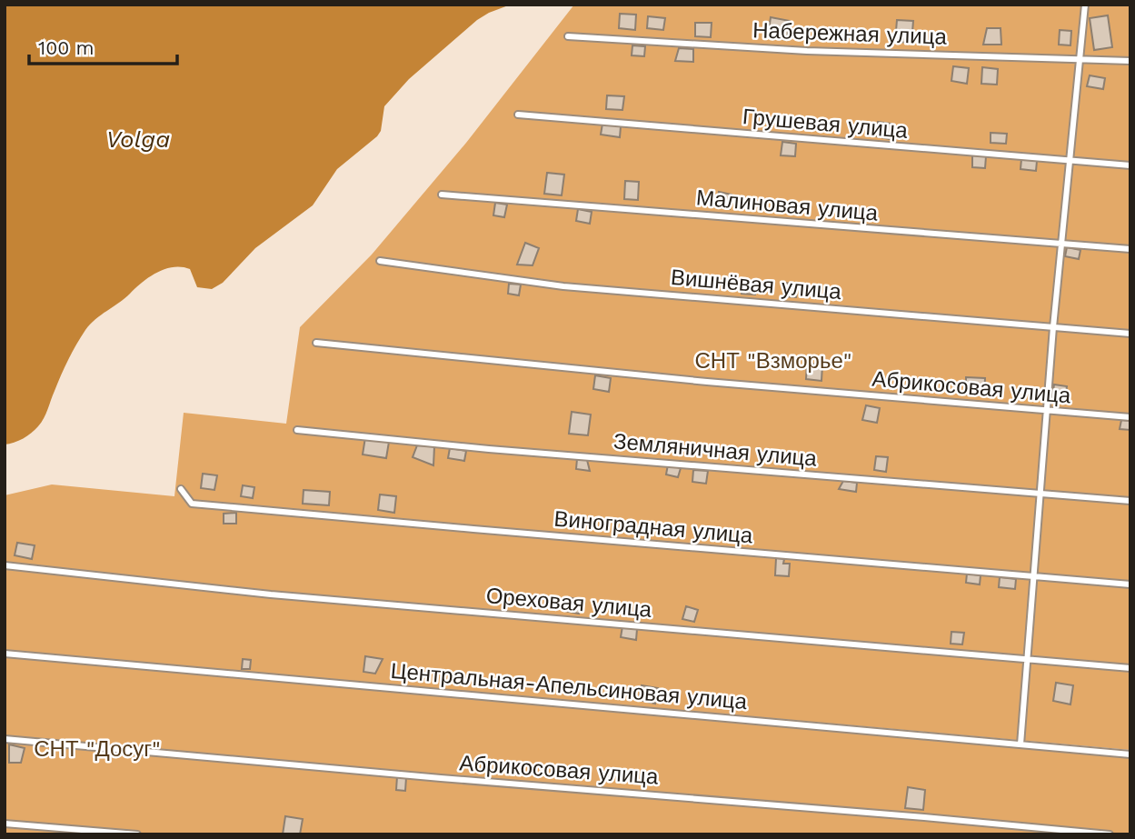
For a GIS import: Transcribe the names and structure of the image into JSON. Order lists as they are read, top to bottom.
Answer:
{
  "streets": {
    "lane": [
      "Набережная улица",
      "Грушевая улица",
      "Малиновая улица",
      "Вишнёвая улица",
      "Абрикосовая улица",
      "Земляничная улица",
      "Виноградная улица",
      "Ореховая улица",
      "Центральная-Апельсиновая улица"
    ]
  },
  "water": ["Volga"],
  "parks": ["СНТ \"Взморье\"", "СНТ \"Досуг\""],
  "scale_bar": "100 m"
}
